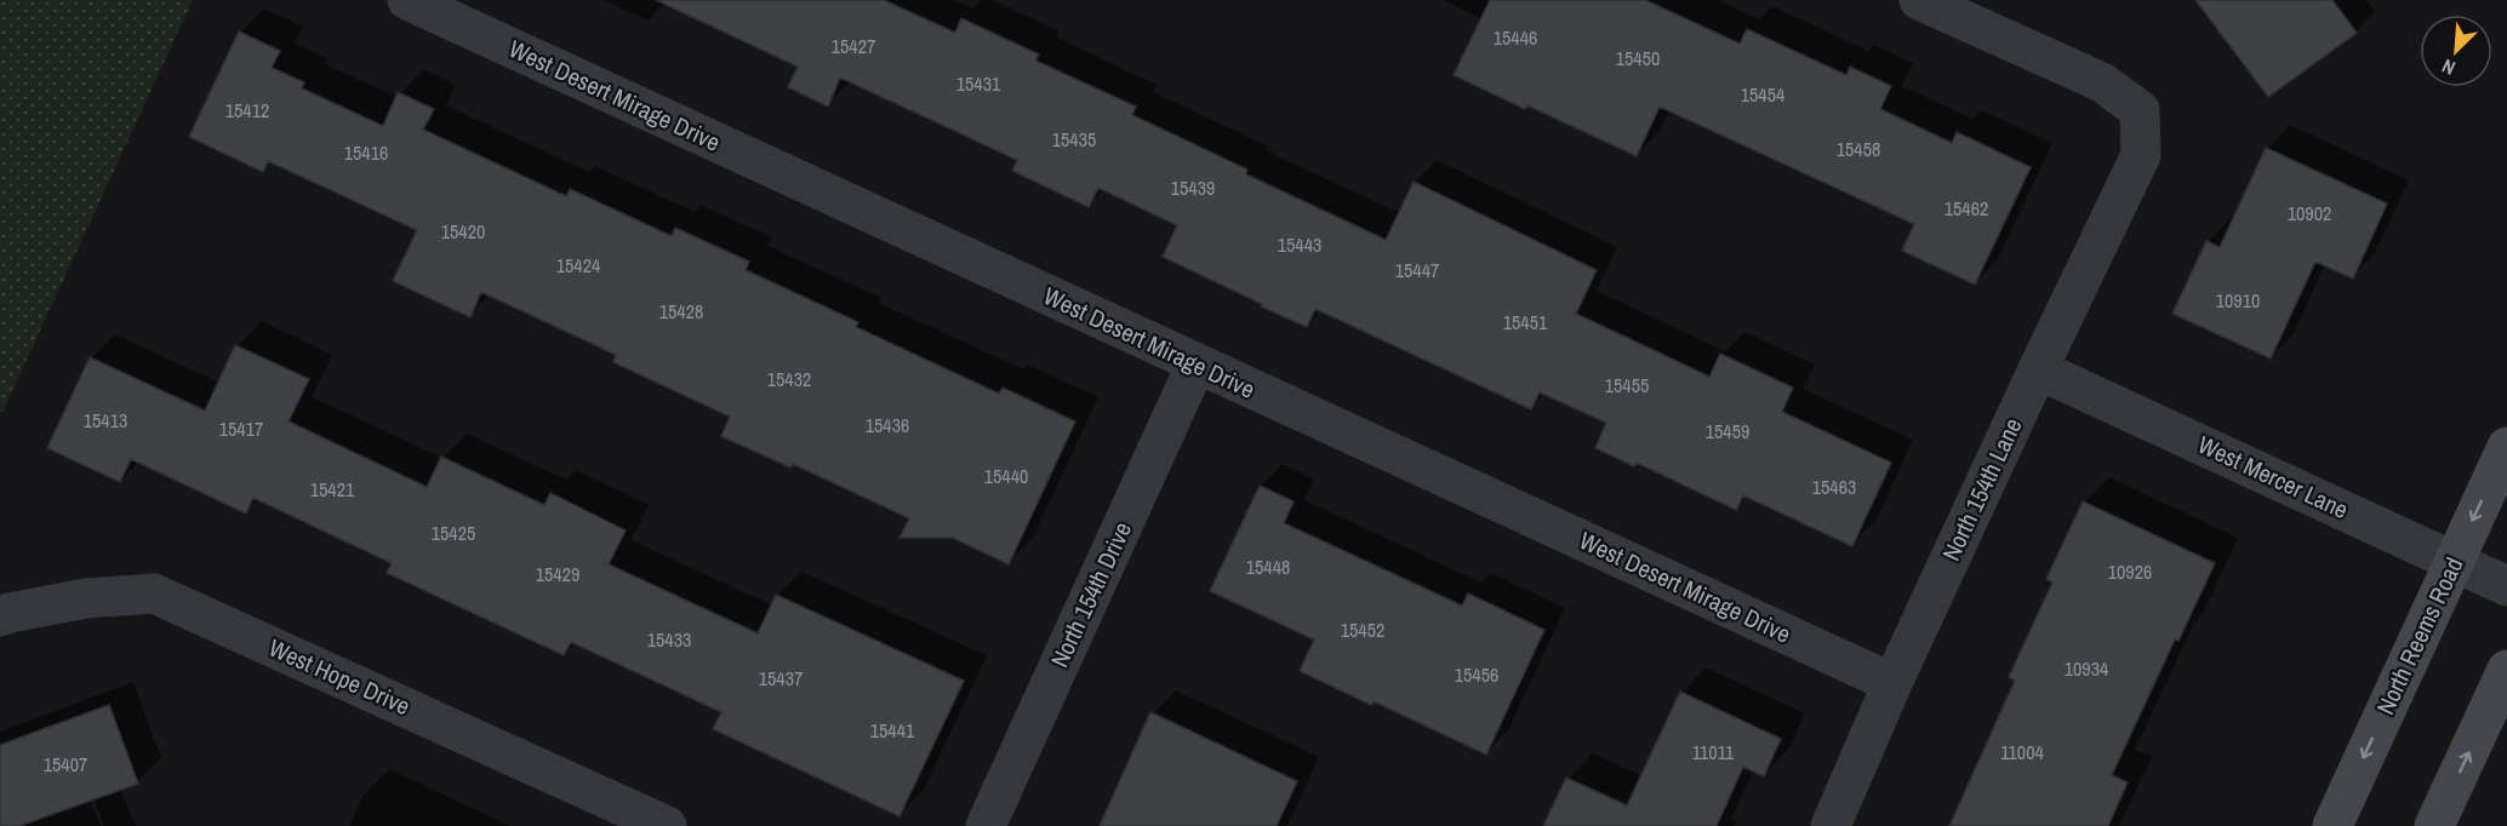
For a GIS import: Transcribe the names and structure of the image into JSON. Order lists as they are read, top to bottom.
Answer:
{
  "streets": {
    "main road": ["North Reems Road"],
    "street": [
      "West Desert Mirage Drive",
      "West Mercer Lane",
      "North 154th Lane",
      "North 154th Drive",
      "West Hope Drive"
    ]
  },
  "crossings": [
    ["West Desert Mirage Drive", "North 154th Lane"],
    ["West Desert Mirage Drive", "North 154th Drive"],
    ["West Mercer Lane", "North 154th Lane"],
    ["West Mercer Lane", "North Reems Road"]
  ],
  "house_numbers": [
    "15446",
    "15427",
    "15450",
    "15431",
    "15454",
    "15412",
    "15435",
    "15458",
    "15416",
    "15439",
    "15462",
    "10902",
    "15420",
    "15443",
    "15424",
    "15447",
    "10910",
    "15428",
    "15451",
    "15432",
    "15455",
    "15413",
    "15436",
    "15417",
    "15459",
    "15440",
    "15463",
    "15421",
    "15425",
    "15448",
    "10926",
    "15429",
    "15452",
    "15433",
    "10934",
    "15456",
    "15437",
    "15441",
    "11011",
    "11004",
    "15407"
  ],
  "north": "bottom left"
}
